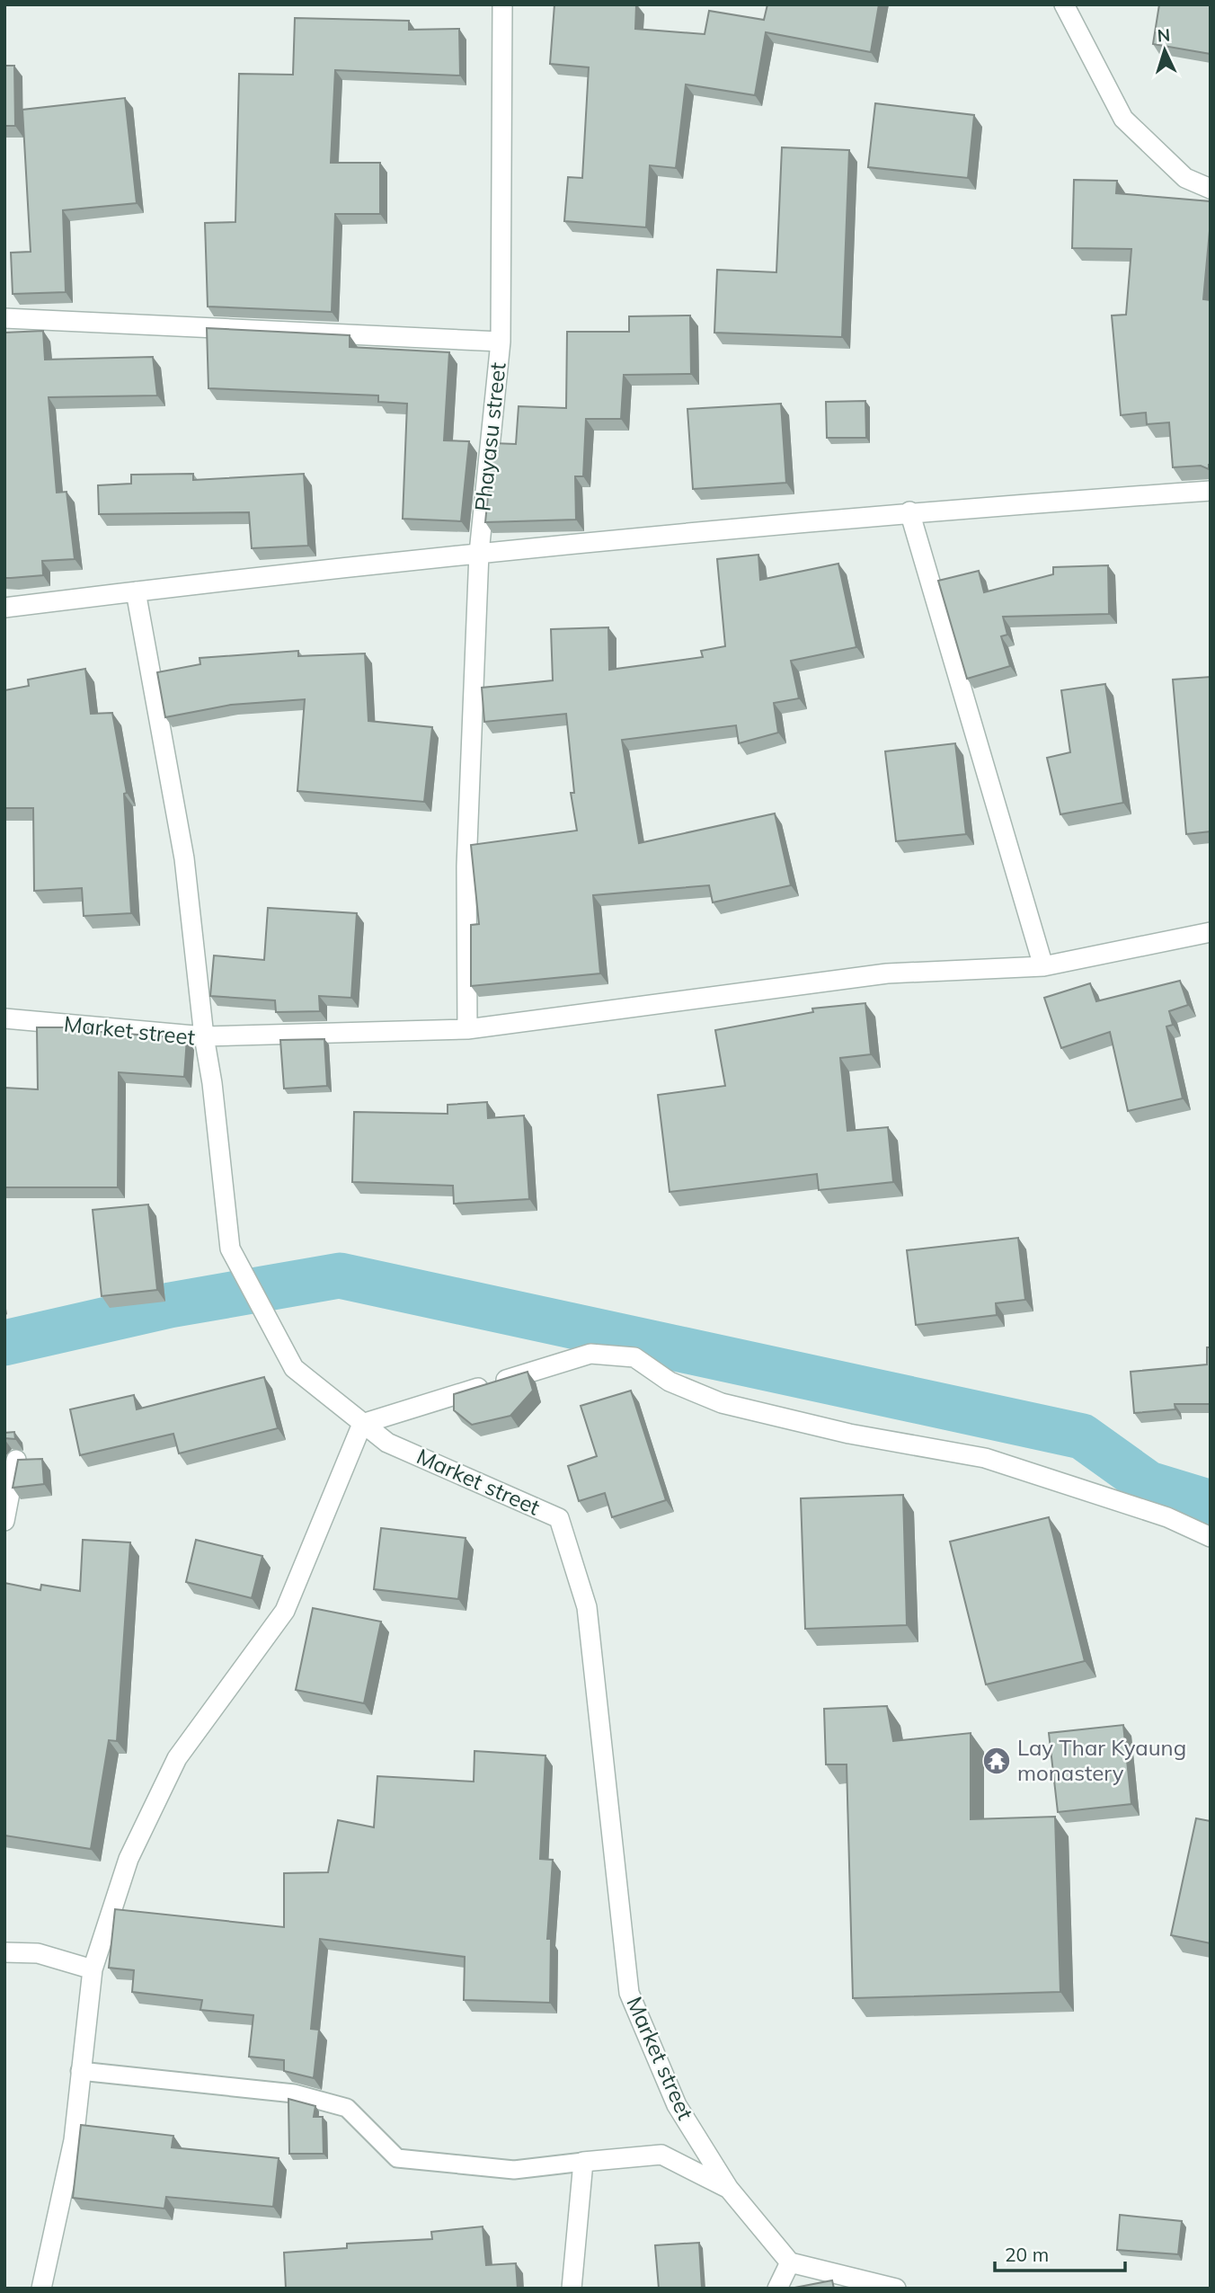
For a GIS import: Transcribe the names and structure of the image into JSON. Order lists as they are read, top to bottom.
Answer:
{
  "streets": {
    "street": ["Phayasu street", "Market street"]
  },
  "places": {
    "temple": ["Lay Thar Kyaung monastery"]
  },
  "scale_bar": "20 m",
  "north": "top"
}
